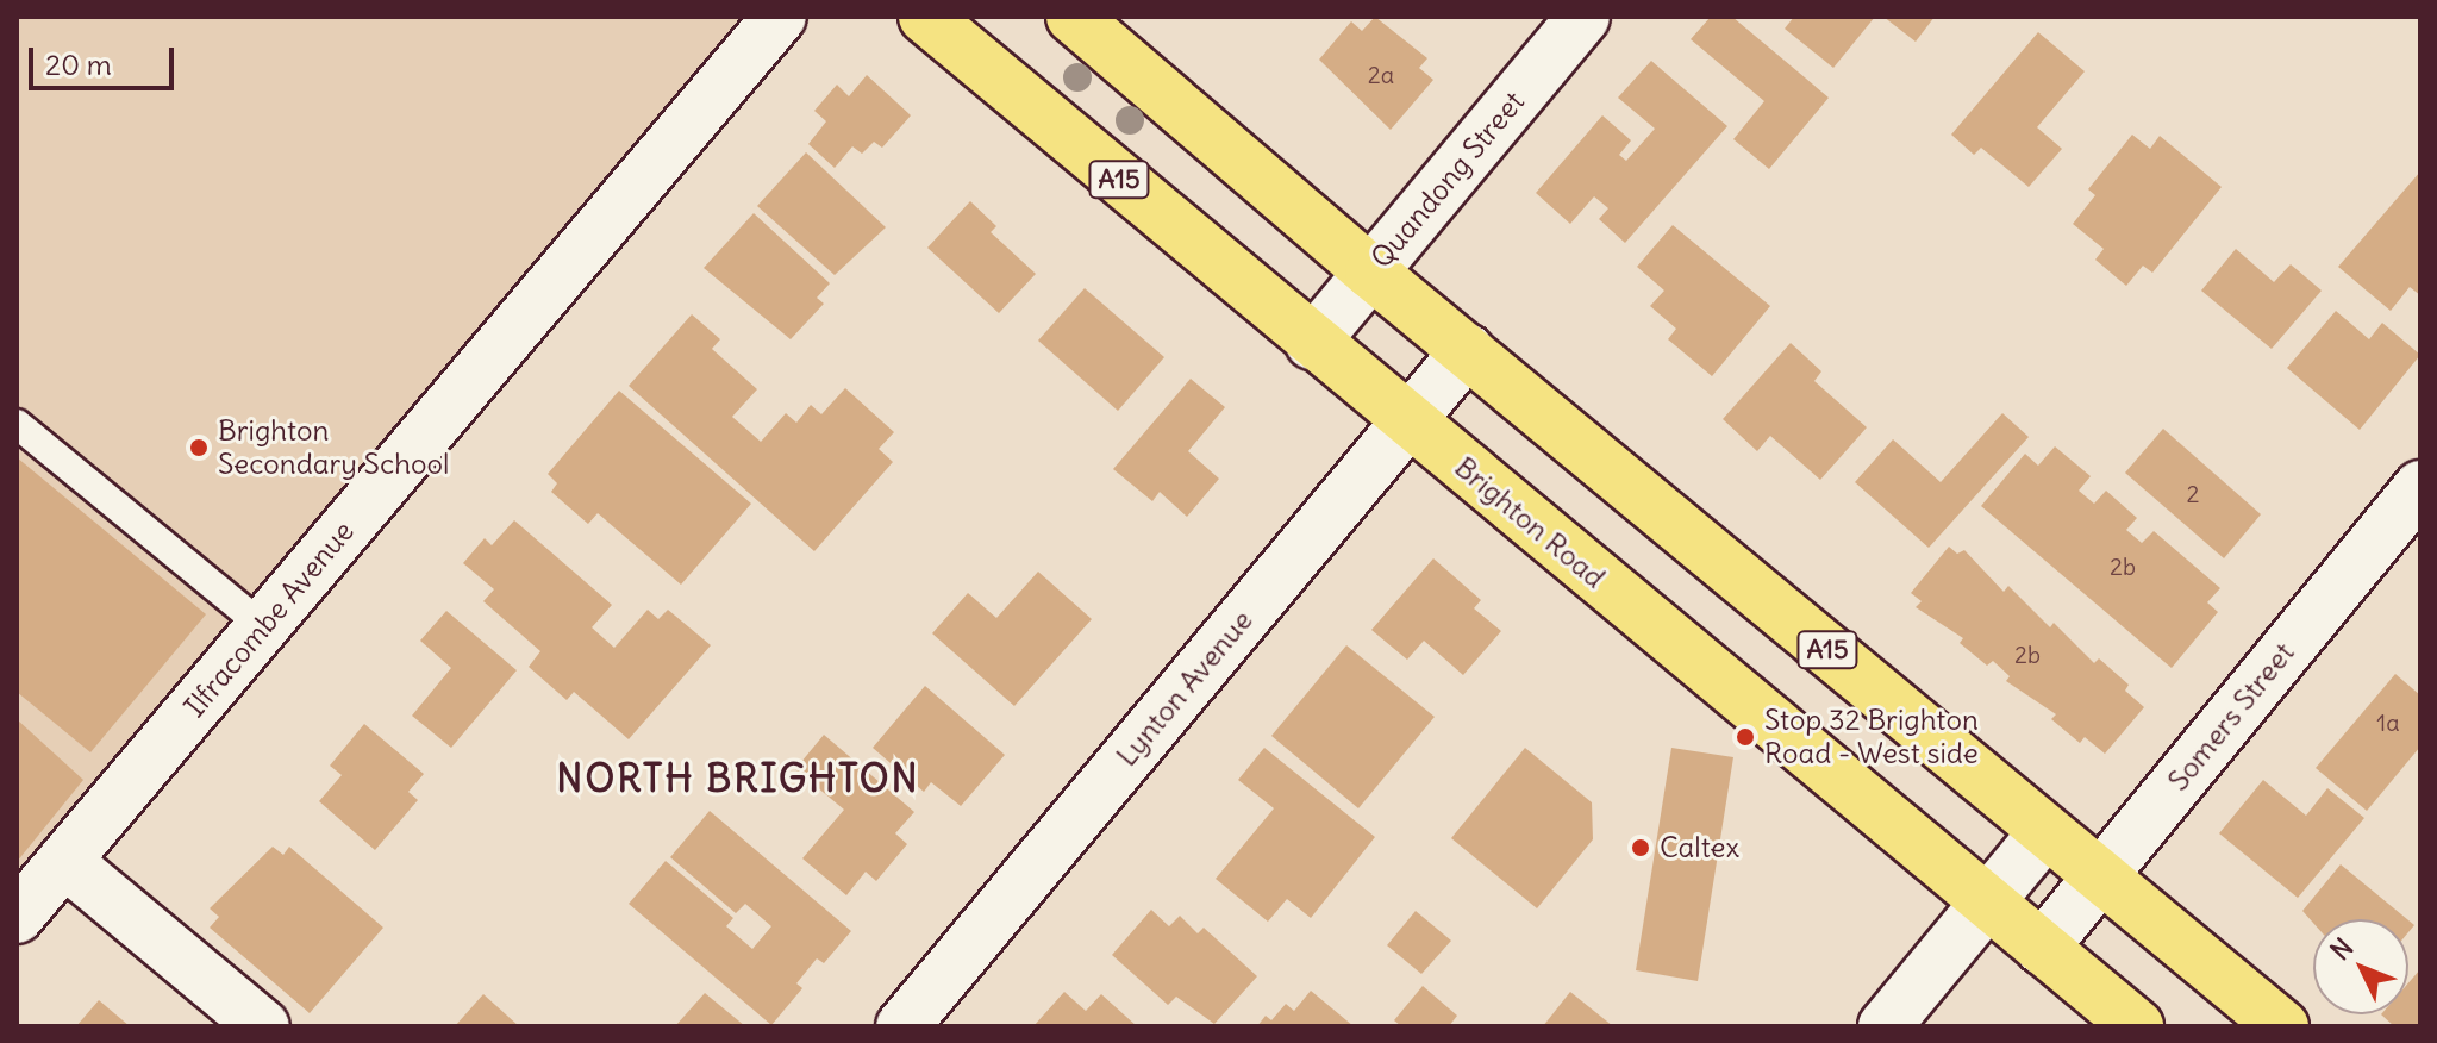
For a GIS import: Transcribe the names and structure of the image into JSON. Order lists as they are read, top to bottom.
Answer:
{
  "streets": {
    "main road": ["A15", "Brighton Road"],
    "street": [
      "Quandong Street",
      "Ilfracombe Avenue",
      "Lynton Avenue",
      "Somers Street"
    ]
  },
  "crossings": [
    ["A15", "Quandong Street"],
    ["A15", "Lynton Avenue"],
    ["A15", "Somers Street"],
    ["Quandong Street", "Brighton Road"],
    ["Brighton Road", "Lynton Avenue"],
    ["Brighton Road", "Somers Street"]
  ],
  "districts": ["NORTH BRIGHTON"],
  "places": ["Brighton Secondary School", "Stop 32 Brighton Road - West side", "Caltex"],
  "house_numbers": [
    "2a",
    "2",
    "2b",
    "2b",
    "1a"
  ],
  "scale_bar": "20 m",
  "north": "top left"
}
